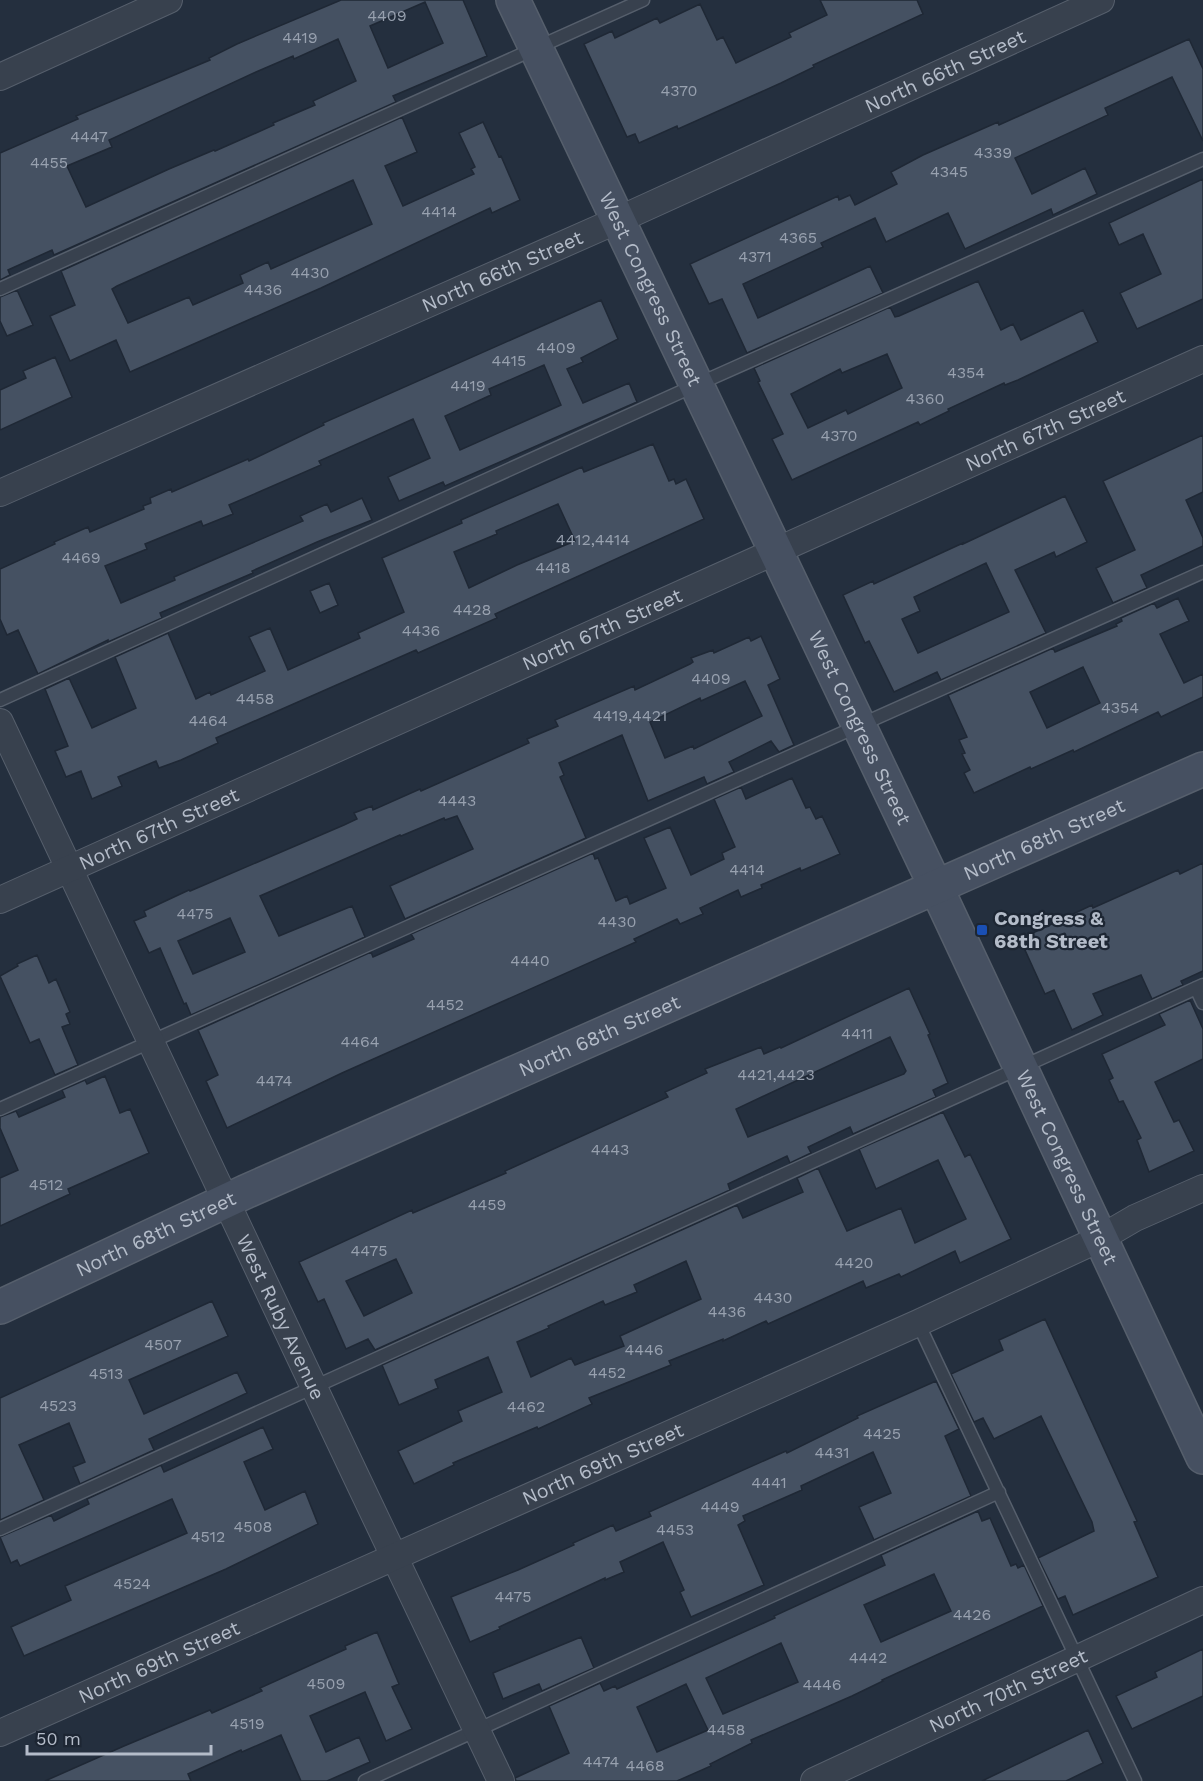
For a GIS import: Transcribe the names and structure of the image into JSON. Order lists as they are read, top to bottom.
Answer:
{
  "streets": {
    "street": [
      "North 66th Street",
      "West Congress Street",
      "North 67th Street",
      "North 68th Street",
      "West Ruby Avenue",
      "North 69th Street",
      "North 70th Street"
    ]
  },
  "crossings": [
    ["North 66th Street", "West Congress Street"],
    ["West Congress Street", "North 67th Street"],
    ["West Congress Street", "North 68th Street"],
    ["West Congress Street", "North 69th Street"],
    ["North 67th Street", "West Ruby Avenue"],
    ["North 68th Street", "West Ruby Avenue"],
    ["West Ruby Avenue", "North 69th Street"]
  ],
  "places": {
    "transit": ["Congress & 68th Street"]
  },
  "house_numbers": [
    "4409",
    "4419",
    "4370",
    "4447",
    "4339",
    "4455",
    "4345",
    "4414",
    "4365",
    "4371",
    "4430",
    "4436",
    "4409",
    "4415",
    "4354",
    "4419",
    "4360",
    "4370",
    "4412,4414",
    "4469",
    "4418",
    "4428",
    "4436",
    "4409",
    "4458",
    "4354",
    "4419,4421",
    "4464",
    "4443",
    "4414",
    "4475",
    "4430",
    "4440",
    "4452",
    "4411",
    "4464",
    "4421,4423",
    "4474",
    "4443",
    "4512",
    "4459",
    "4475",
    "4420",
    "4430",
    "4436",
    "4507",
    "4446",
    "4452",
    "4513",
    "4523",
    "4462",
    "4425",
    "4431",
    "4441",
    "4449",
    "4508",
    "4453",
    "4512",
    "4524",
    "4475",
    "4426",
    "4442",
    "4509",
    "4446",
    "4519",
    "4458",
    "4474",
    "4468"
  ],
  "scale_bar": "50 m"
}
